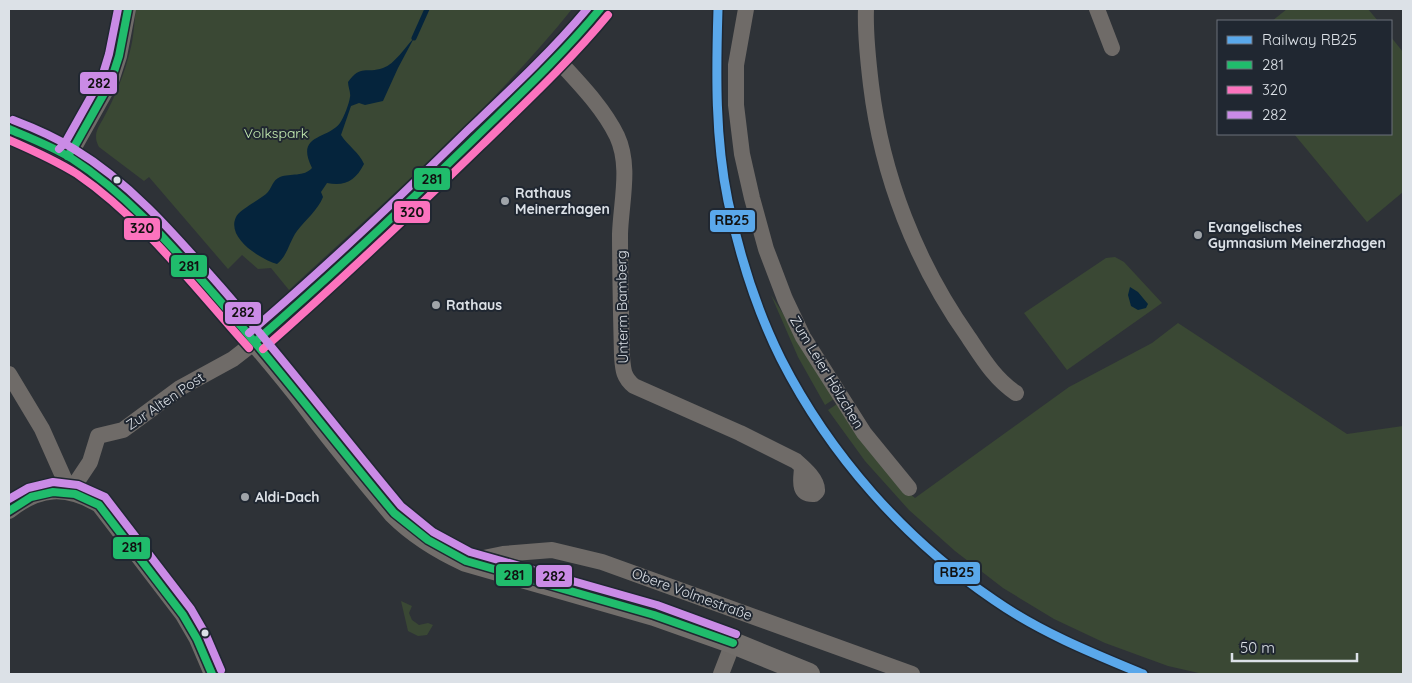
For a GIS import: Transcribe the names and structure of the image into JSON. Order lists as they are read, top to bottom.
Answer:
{
  "streets": {
    "street": [
      "Unterm Bamberg",
      "Zum Leier Hölzchen",
      "Zur Alten Post",
      "Obere Volmestraße"
    ]
  },
  "parks": ["Volkspark"],
  "places": [
    "Rathaus Meinerzhagen",
    "Evangelisches Gymnasium Meinerzhagen",
    "Rathaus",
    "Aldi-Dach"
  ],
  "lines": [
    "rail line RB25",
    "transit line 281",
    "transit line 282",
    "transit line 320"
  ],
  "legend": [
    "Railway RB25",
    "281",
    "320",
    "282"
  ],
  "scale_bar": "50 m"
}
